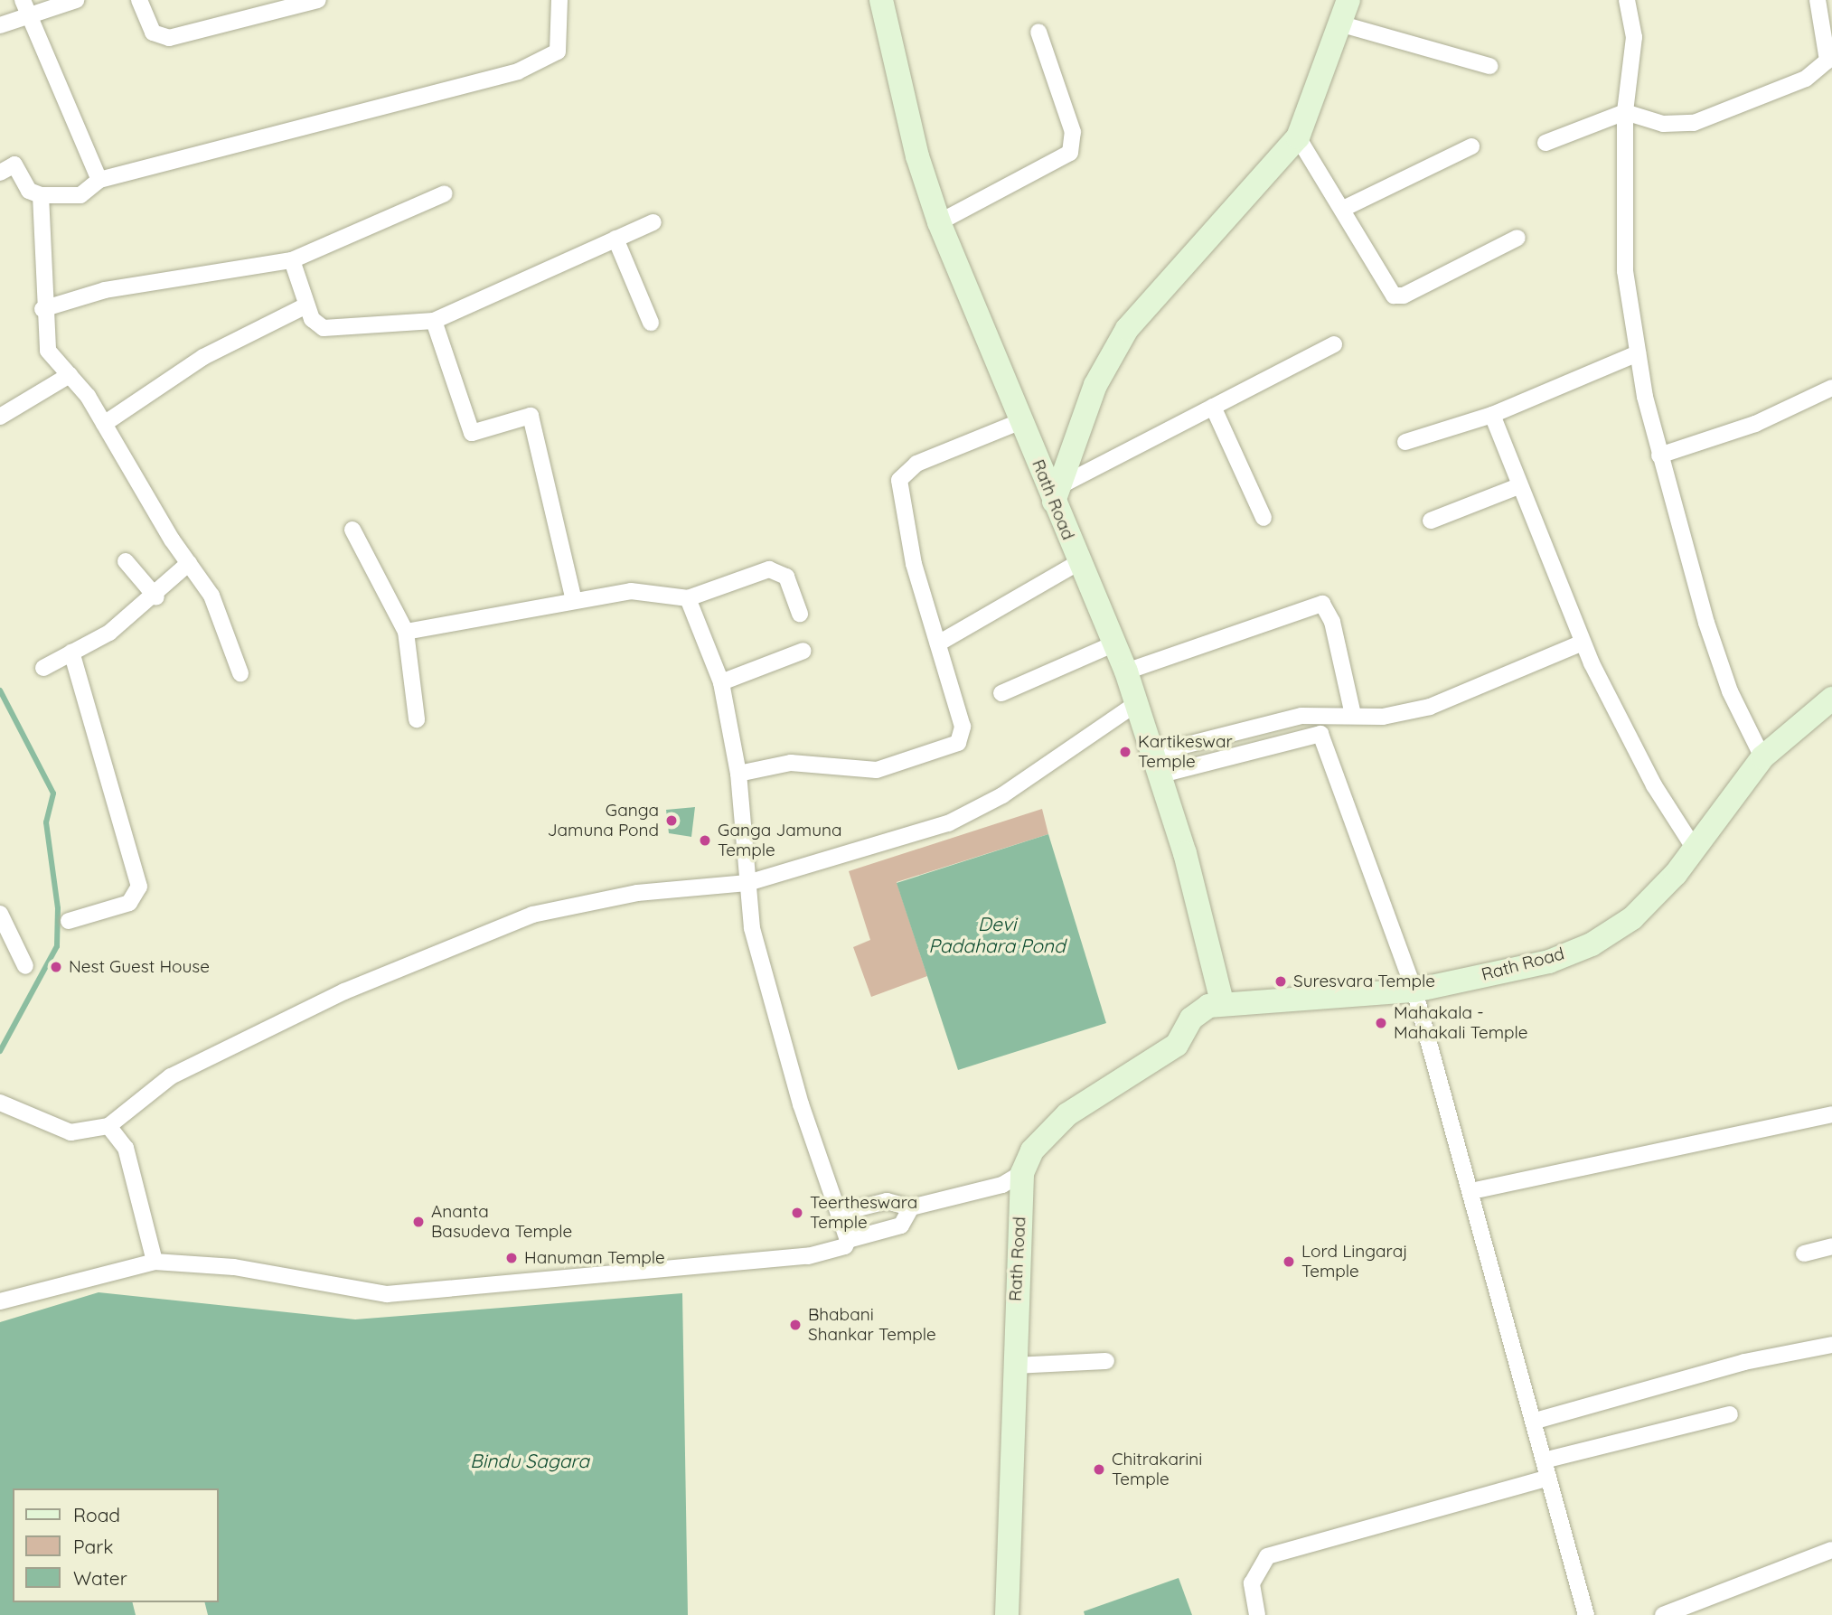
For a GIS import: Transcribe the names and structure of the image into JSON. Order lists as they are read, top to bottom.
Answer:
{
  "streets": {
    "street": ["Rath Road"]
  },
  "water": ["Devi Padahara Pond", "Bindu Sagara"],
  "places": [
    "Kartikeswar Temple",
    "Ganga Jamuna Pond",
    "Ganga Jamuna Temple",
    "Nest Guest House",
    "Suresvara Temple",
    "Mahakala - Mahakali Temple",
    "Teertheswara Temple",
    "Ananta Basudeva Temple",
    "Hanuman Temple",
    "Lord Lingaraj Temple",
    "Bhabani Shankar Temple",
    "Chitrakarini Temple"
  ],
  "legend": ["Road", "Park", "Water"]
}
